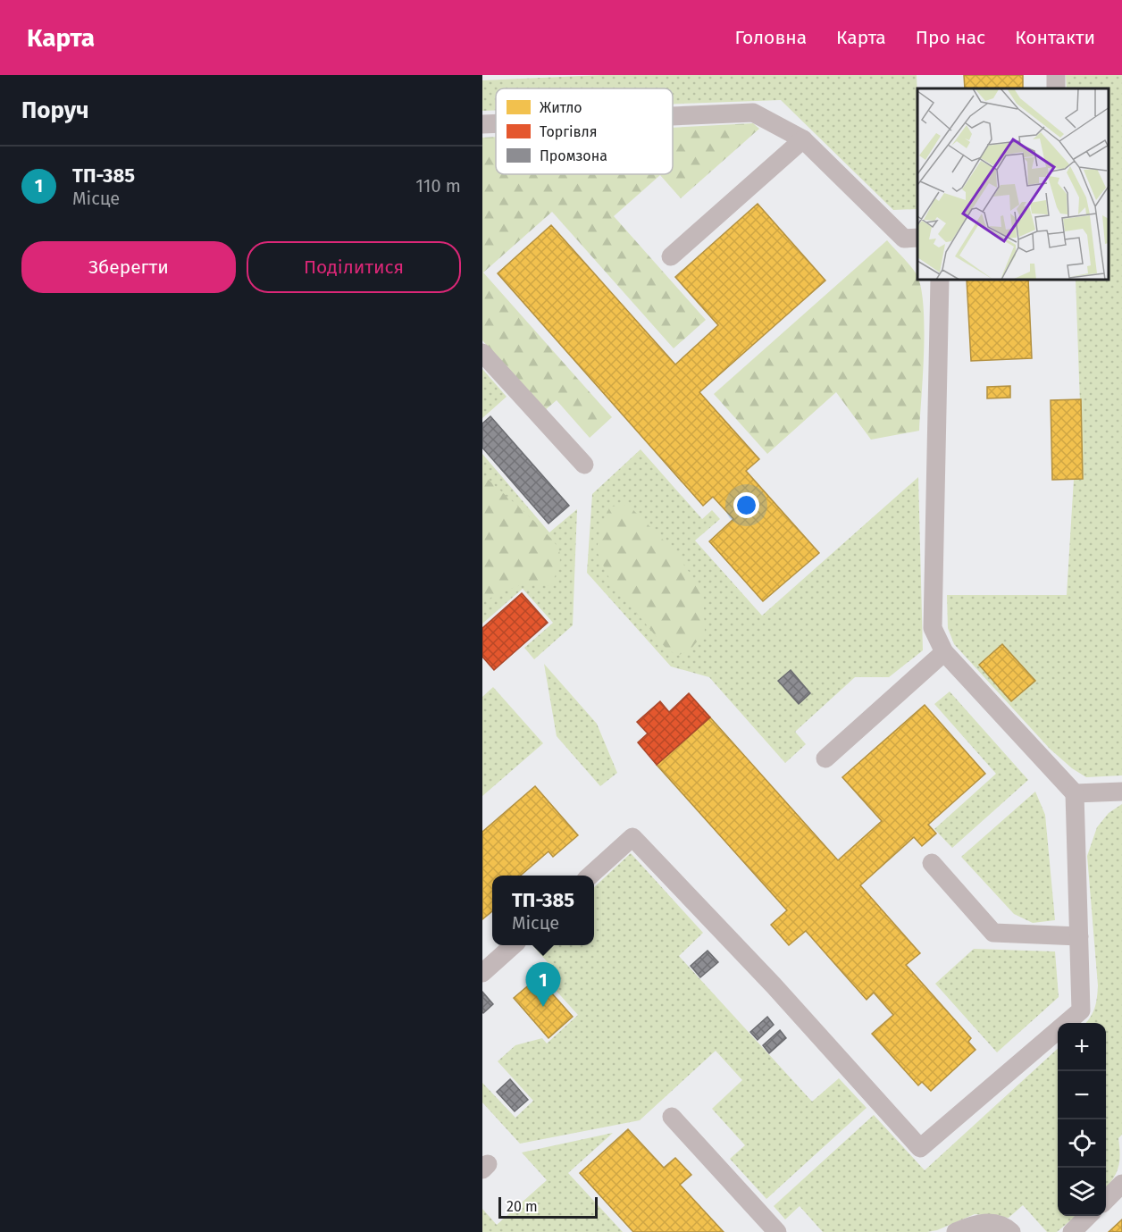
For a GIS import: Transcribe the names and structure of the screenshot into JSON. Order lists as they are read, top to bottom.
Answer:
{
  "legend": ["Житло", "Торгівля", "Промзона"],
  "scale_bar": "20 m",
  "page": {
    "header": "Карта",
    "nav": [
      "Головна",
      "Карта",
      "Про нас",
      "Контакти"
    ],
    "heading": "Поруч",
    "list": [
      {
        "mark": "1",
        "name": "ТП-385",
        "note": "Місце",
        "value": "110 m"
      }
    ],
    "buttons": ["Зберегти", "Поділитися"],
    "popup": ["ТП-385", "Місце"],
    "pins": "1",
    "map_buttons": ["+", "−"],
    "scale": "20 m"
  }
}
